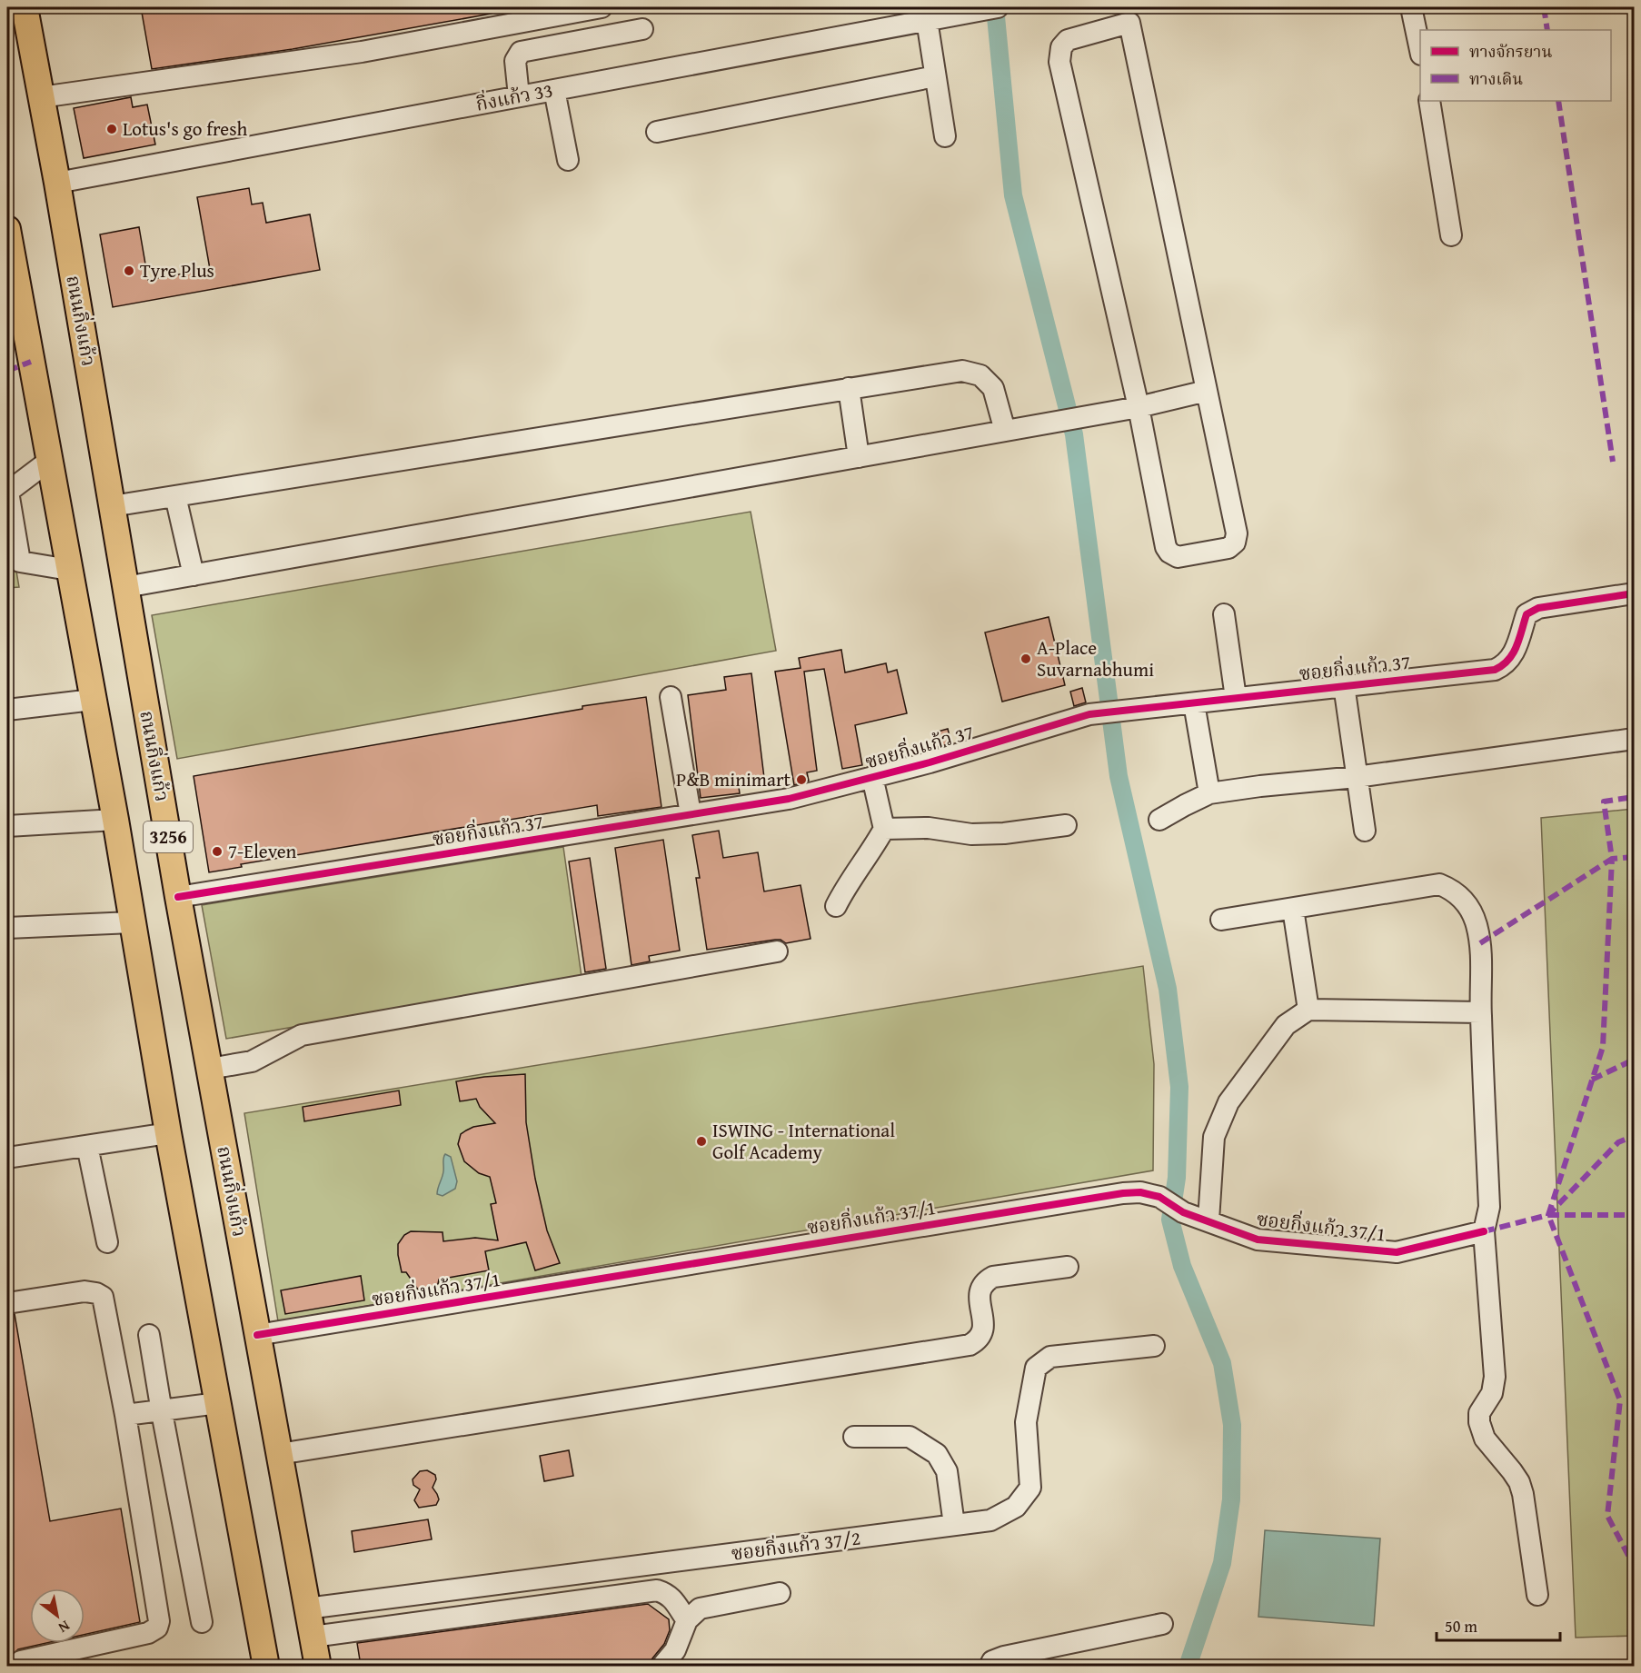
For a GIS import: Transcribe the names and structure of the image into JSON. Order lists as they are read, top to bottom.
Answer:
{
  "streets": {
    "main road": ["ถนนกิ่งแก้ว", "3256"],
    "street": [
      "กิ่งแก้ว 33",
      "ซอยกิ่งแก้ว 37",
      "ซอยกิ่งแก้ว 37/1",
      "ซอยกิ่งแก้ว 37/2"
    ]
  },
  "crossings": [
    ["กิ่งแก้ว 33", "ถนนกิ่งแก้ว"],
    ["ถนนกิ่งแก้ว", "ซอยกิ่งแก้ว 37"],
    ["ถนนกิ่งแก้ว", "ซอยกิ่งแก้ว 37/1"],
    ["ถนนกิ่งแก้ว", "ซอยกิ่งแก้ว 37/2"]
  ],
  "places": [
    "Lotus's go fresh",
    "Tyre Plus",
    "A-Place Suvarnabhumi",
    "P&B minimart",
    "7-Eleven",
    "ISWING - International Golf Academy"
  ],
  "legend": ["ทางจักรยาน", "ทางเดิน"],
  "scale_bar": "50 m",
  "north": "bottom right"
}
